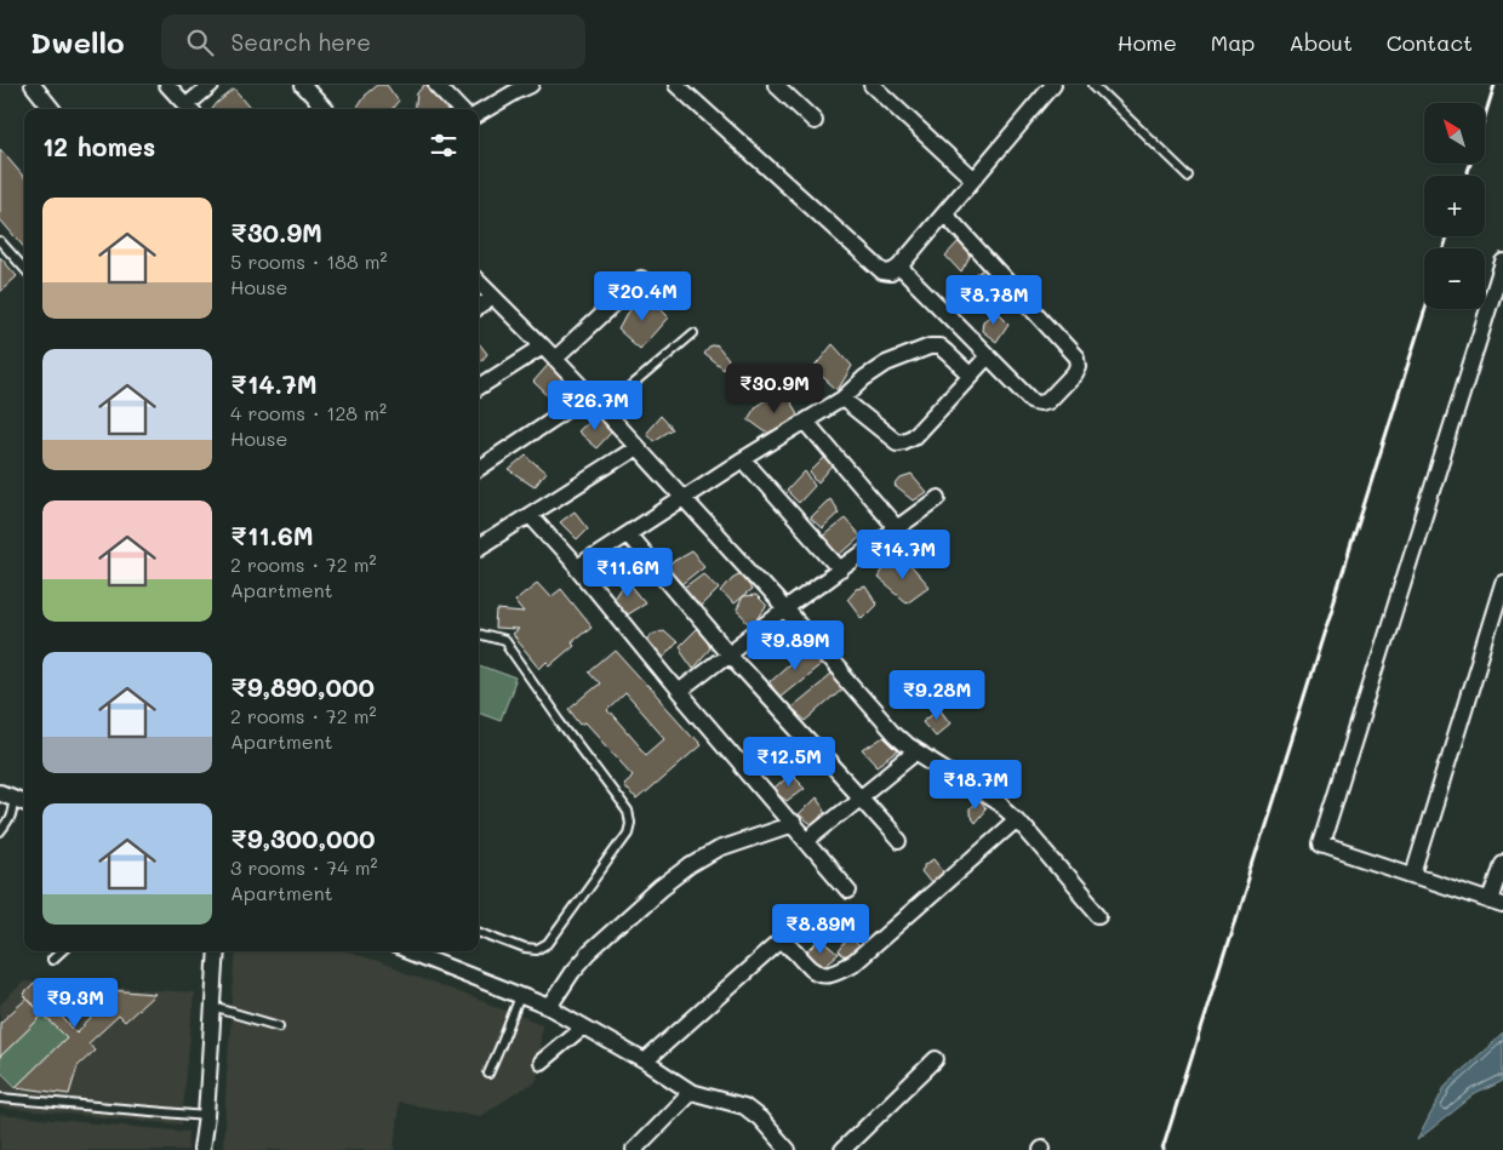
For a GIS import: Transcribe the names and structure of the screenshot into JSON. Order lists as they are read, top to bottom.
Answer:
{
  "north": "top left",
  "page": {
    "header": "Dwello",
    "search": "Search here",
    "nav": [
      "Home",
      "Map",
      "About",
      "Contact"
    ],
    "map_buttons": ["+", "−"],
    "heading": "12 homes",
    "list": [
      {
        "name": "₹30.9M",
        "note": "5 rooms · 188 m² · House"
      },
      {
        "name": "₹14.7M",
        "note": "4 rooms · 128 m² · House"
      },
      {
        "name": "₹11.6M",
        "note": "2 rooms · 72 m² · Apartment"
      },
      {
        "name": "₹9,890,000",
        "note": "2 rooms · 72 m² · Apartment"
      },
      {
        "name": "₹9,300,000",
        "note": "3 rooms · 74 m² · Apartment"
      }
    ],
    "price": [
      "₹20.4M",
      "₹8.78M",
      "₹30.9M",
      "₹26.7M",
      "₹14.7M",
      "₹11.6M",
      "₹9.89M",
      "₹9.28M",
      "₹12.5M",
      "₹18.7M",
      "₹8.89M",
      "₹9.3M"
    ]
  }
}
